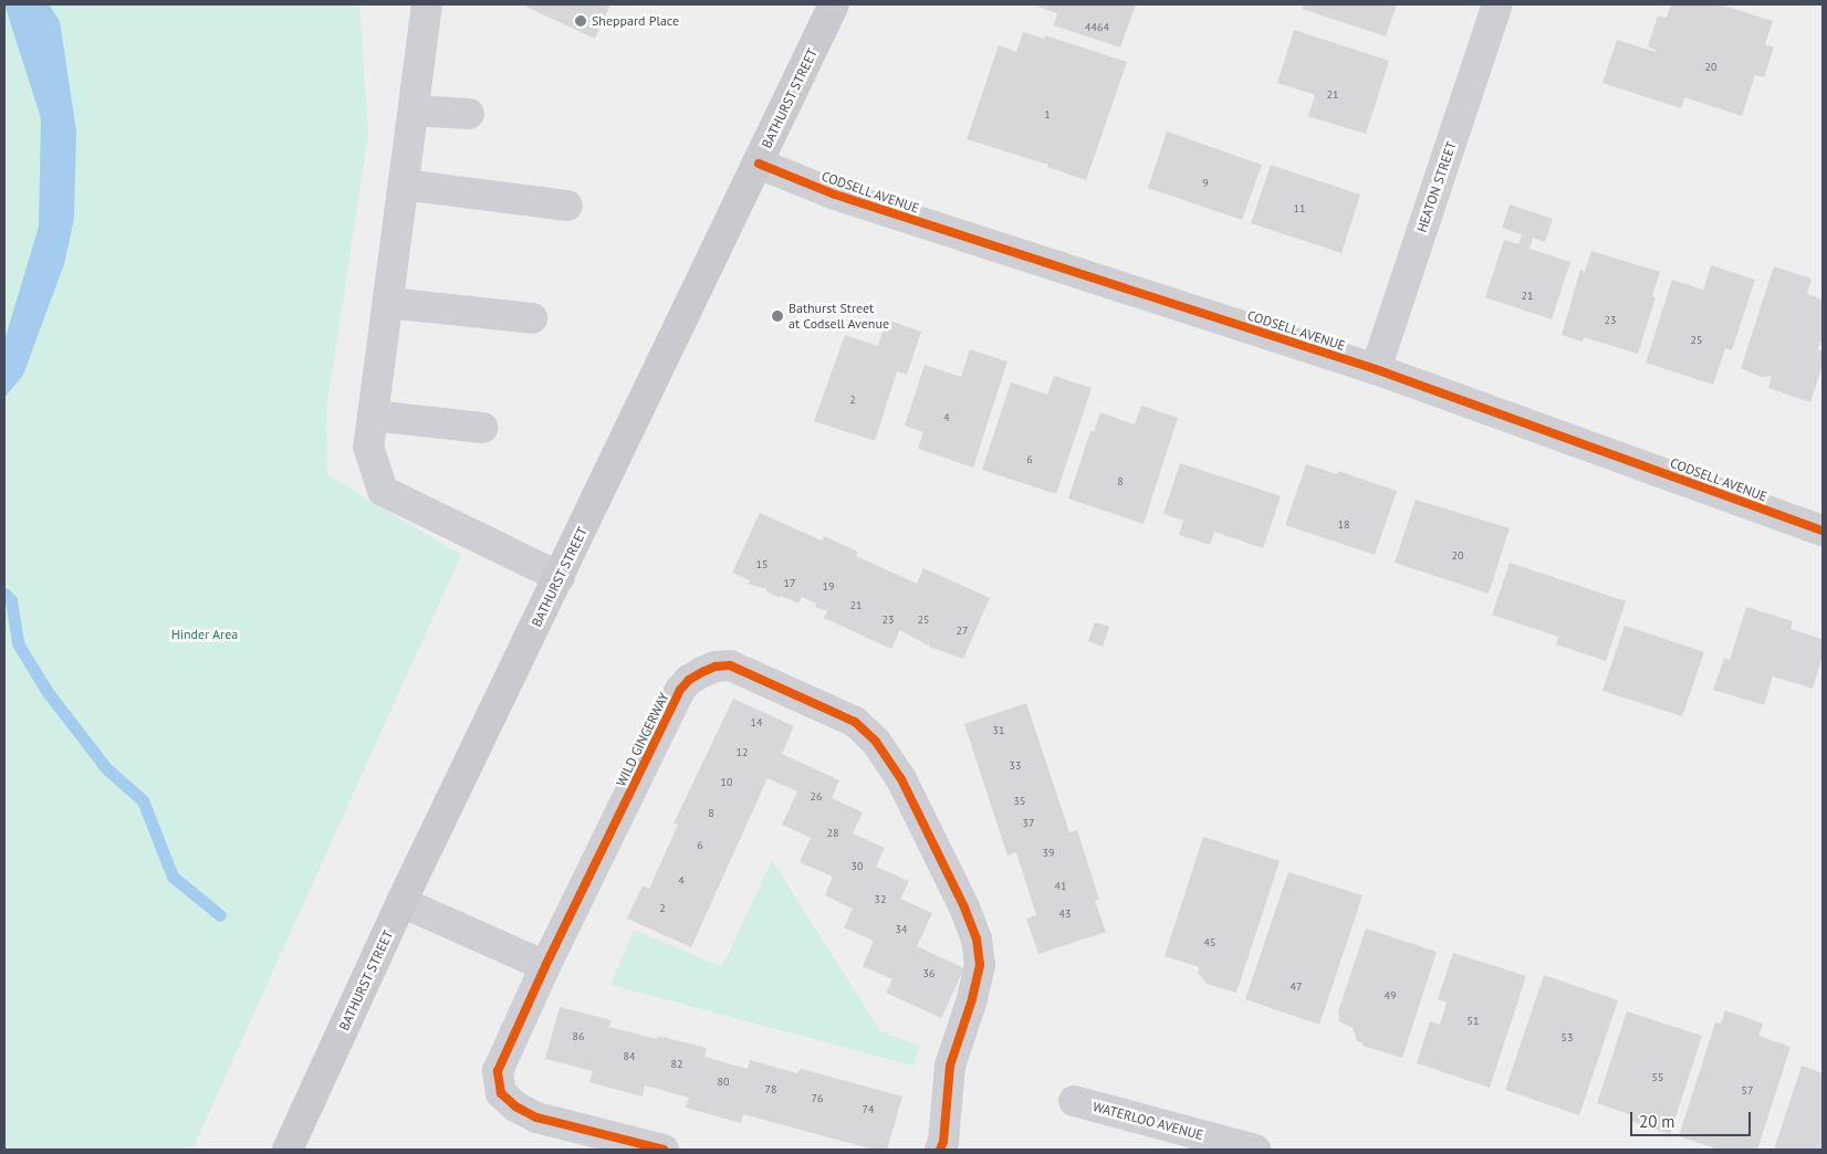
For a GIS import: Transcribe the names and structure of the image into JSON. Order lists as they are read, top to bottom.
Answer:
{
  "streets": {
    "main road": ["BATHURST STREET"],
    "street": [
      "HEATON STREET",
      "CODSELL AVENUE",
      "WILD GINGERWAY",
      "WATERLOO AVENUE"
    ]
  },
  "crossings": [
    ["BATHURST STREET", "CODSELL AVENUE"],
    ["HEATON STREET", "CODSELL AVENUE"]
  ],
  "parks": ["Hinder Area"],
  "places": ["Sheppard Place", "Bathurst Street at Codsell Avenue"],
  "house_numbers": [
    "4464",
    "20",
    "21",
    "1",
    "9",
    "11",
    "21",
    "23",
    "25",
    "2",
    "4",
    "6",
    "8",
    "18",
    "20",
    "15",
    "17",
    "19",
    "21",
    "23",
    "25",
    "27",
    "14",
    "31",
    "12",
    "33",
    "10",
    "26",
    "35",
    "8",
    "37",
    "28",
    "6",
    "39",
    "30",
    "4",
    "41",
    "32",
    "2",
    "43",
    "34",
    "45",
    "36",
    "47",
    "49",
    "51",
    "86",
    "53",
    "84",
    "82",
    "55",
    "80",
    "78",
    "57",
    "76",
    "74"
  ],
  "scale_bar": "20 m"
}
